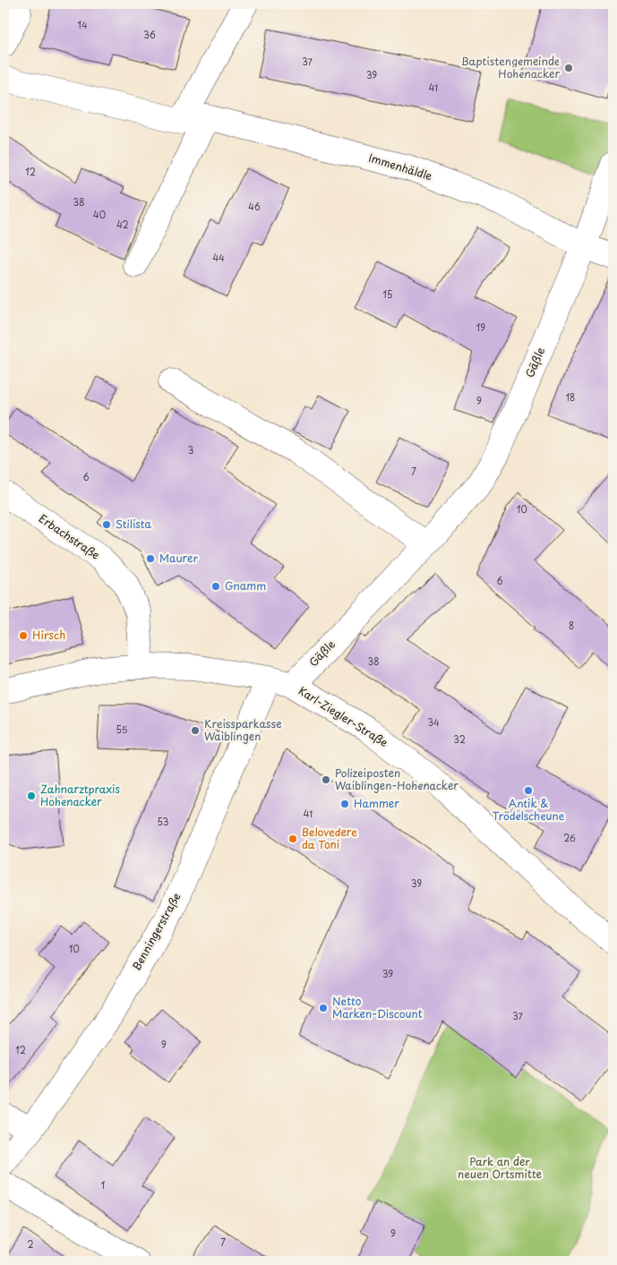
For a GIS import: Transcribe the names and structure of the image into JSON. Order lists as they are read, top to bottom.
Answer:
{
  "streets": {
    "street": [
      "Immenhäldle",
      "Gäßle",
      "Erbachstraße",
      "Karl-Ziegler-Straße",
      "Benningerstraße"
    ]
  },
  "crossings": [
    ["Immenhäldle", "Gäßle"],
    ["Gäßle", "Karl-Ziegler-Straße"],
    ["Erbachstraße", "Karl-Ziegler-Straße"],
    ["Karl-Ziegler-Straße", "Benningerstraße"]
  ],
  "parks": ["Park an der neuen Ortsmitte"],
  "places": [
    "Baptistengemeinde Hohenacker",
    "Stilista",
    "Maurer",
    "Gnamm",
    "Hirsch",
    "Kreissparkasse Waiblingen",
    "Polizeiposten Waiblingen-Hohenacker",
    "Antik & Trödelscheune",
    "Zahnarztpraxis Hohenacker",
    "Hammer",
    "Belovedere da Toni",
    "Netto Marken-Discount"
  ],
  "house_numbers": [
    "14",
    "36",
    "37",
    "39",
    "41",
    "12",
    "38",
    "46",
    "40",
    "42",
    "44",
    "15",
    "19",
    "18",
    "9",
    "3",
    "7",
    "6",
    "10",
    "6",
    "8",
    "38",
    "34",
    "55",
    "32",
    "41",
    "53",
    "26",
    "39",
    "10",
    "39",
    "37",
    "9",
    "12",
    "1",
    "9",
    "7",
    "2"
  ]
}
